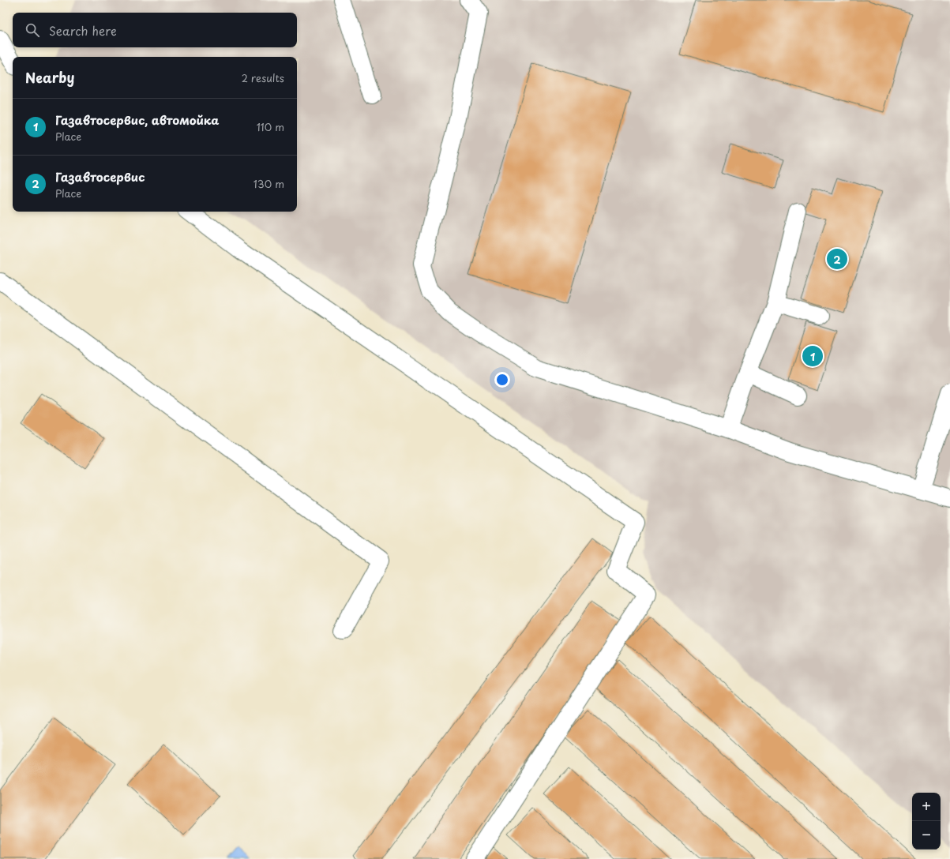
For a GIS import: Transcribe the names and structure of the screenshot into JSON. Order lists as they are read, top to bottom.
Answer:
{
  "page": {
    "search": "Search here",
    "heading": ["Nearby", "2 results"],
    "list": [
      {
        "mark": "1",
        "name": "Газавтосервис, автомойка",
        "note": "Place",
        "value": "110 m"
      },
      {
        "mark": "2",
        "name": "Газавтосервис",
        "note": "Place",
        "value": "130 m"
      }
    ],
    "pins": ["2", "1"],
    "map_buttons": ["+", "−"]
  }
}
